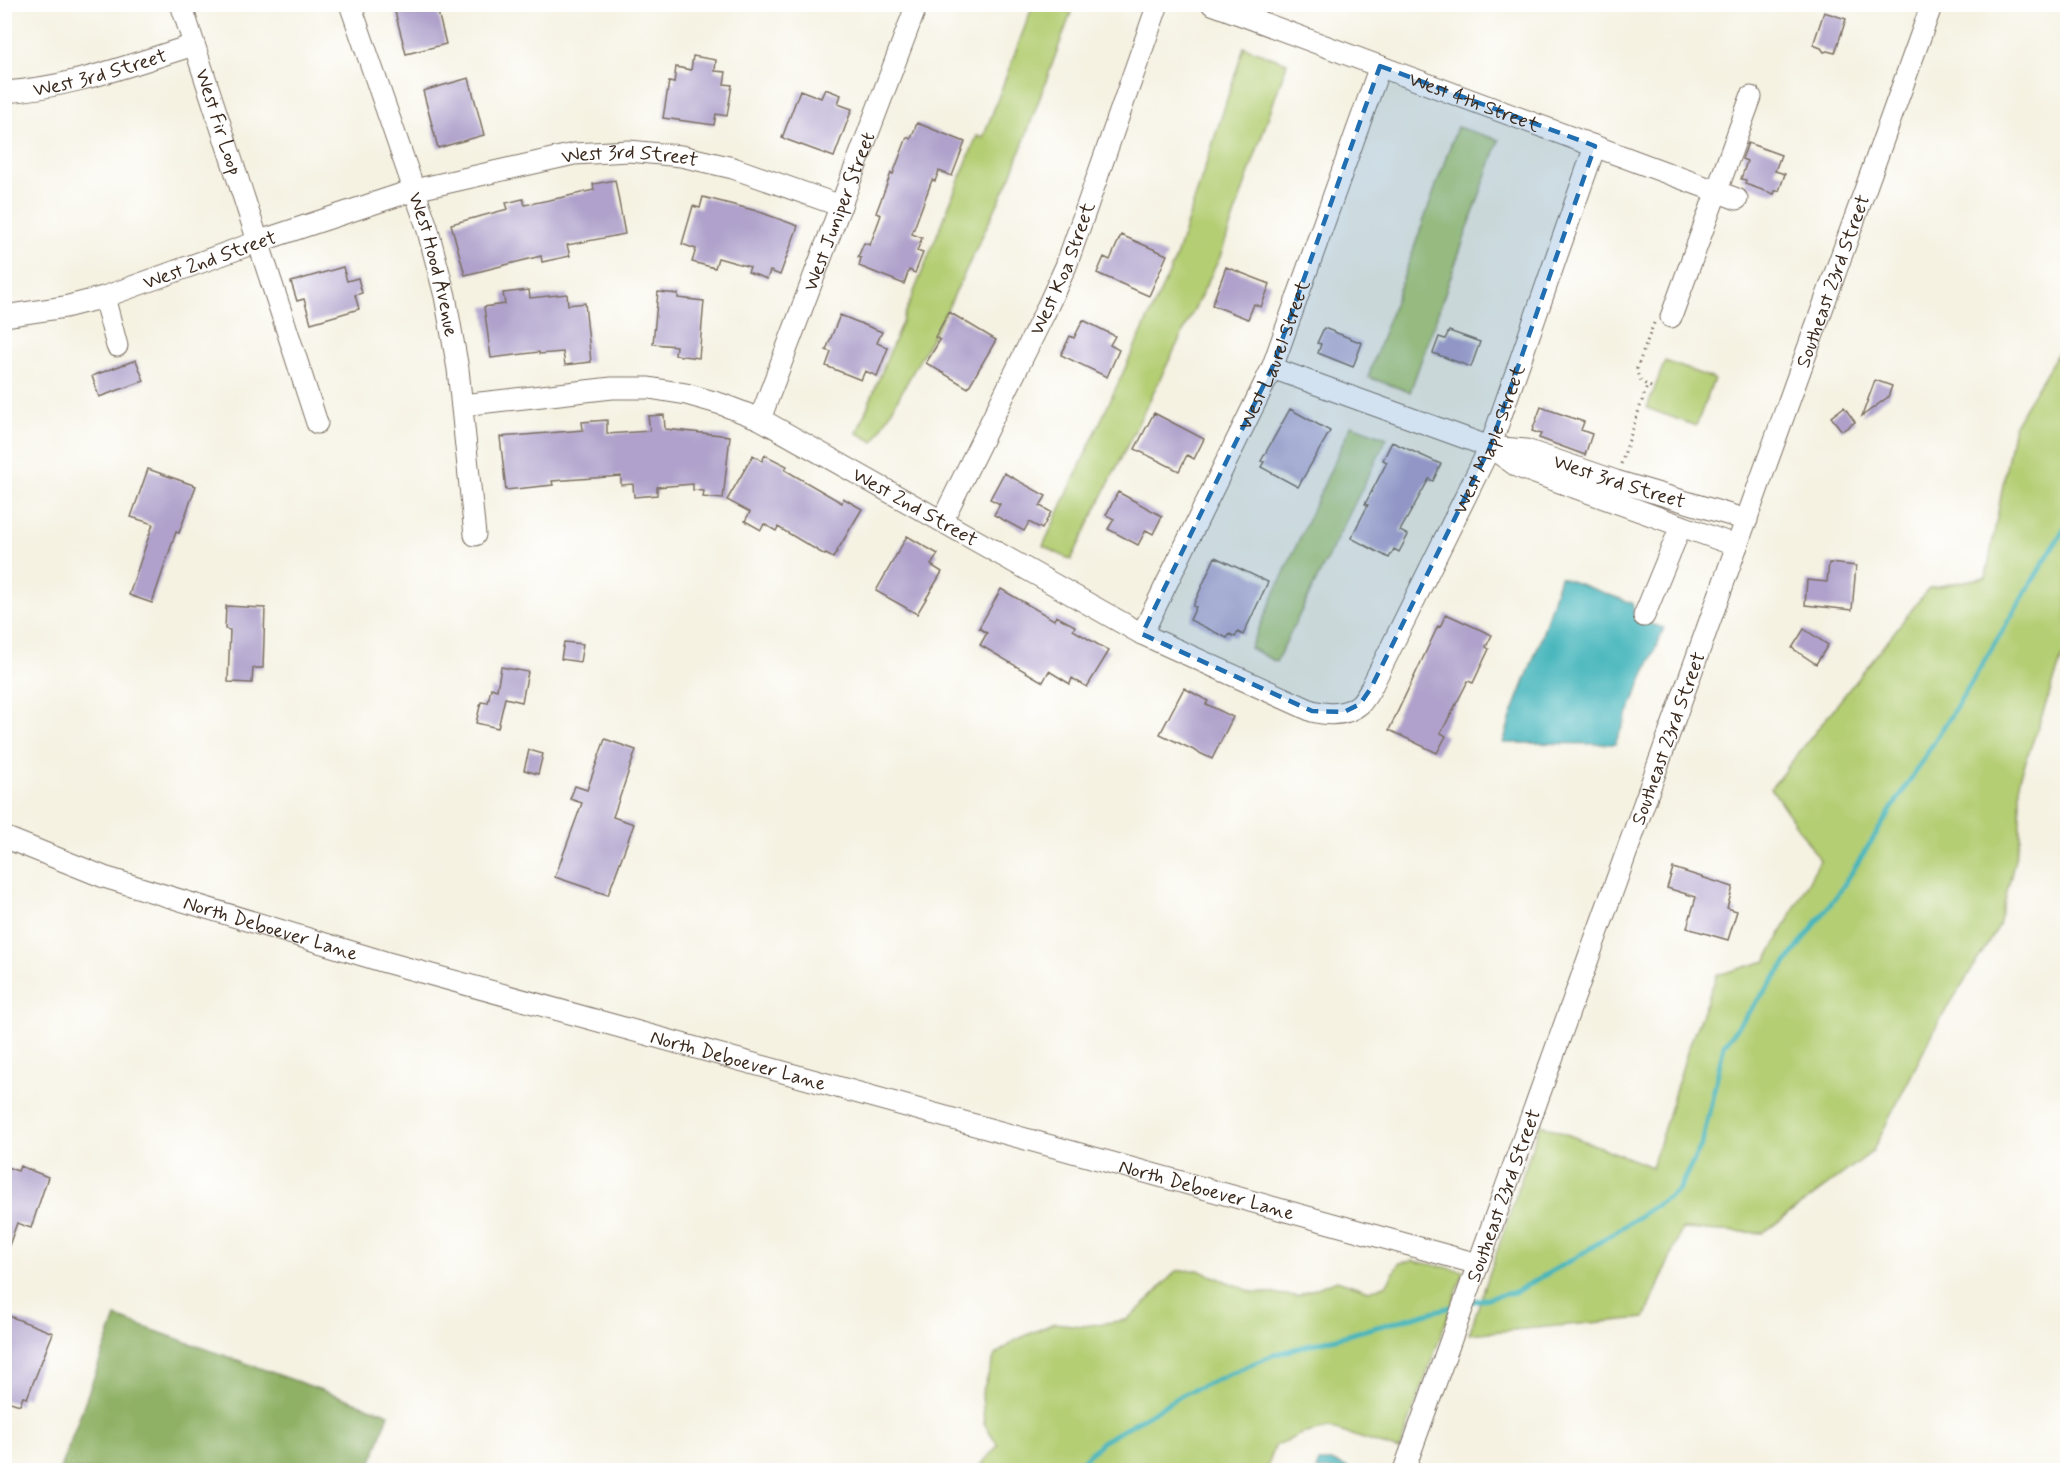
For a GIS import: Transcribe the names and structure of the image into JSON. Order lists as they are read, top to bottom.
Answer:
{
  "streets": {
    "street": [
      "West 3rd Street",
      "West 4th Street",
      "West Fir Loop",
      "West Juniper Street",
      "West 2nd Street",
      "West Hood Avenue",
      "West Koa Street",
      "Southeast 23rd Street",
      "West Laurel Street",
      "West Maple Street",
      "North Deboever Lane"
    ]
  },
  "crossings": [
    ["West 3rd Street", "West Fir Loop"],
    ["West 3rd Street", "West Juniper Street"],
    ["West 3rd Street", "West 2nd Street"],
    ["West 3rd Street", "West Hood Avenue"],
    ["West 3rd Street", "Southeast 23rd Street"],
    ["West 3rd Street", "West Laurel Street"],
    ["West 3rd Street", "West Maple Street"],
    ["West 4th Street", "West Laurel Street"],
    ["West 4th Street", "West Maple Street"],
    ["West Fir Loop", "West 2nd Street"],
    ["West Juniper Street", "West 2nd Street"],
    ["West 2nd Street", "West Hood Avenue"],
    ["West 2nd Street", "West Koa Street"],
    ["West 2nd Street", "West Laurel Street"],
    ["West 2nd Street", "West Maple Street"],
    ["Southeast 23rd Street", "North Deboever Lane"]
  ]
}
